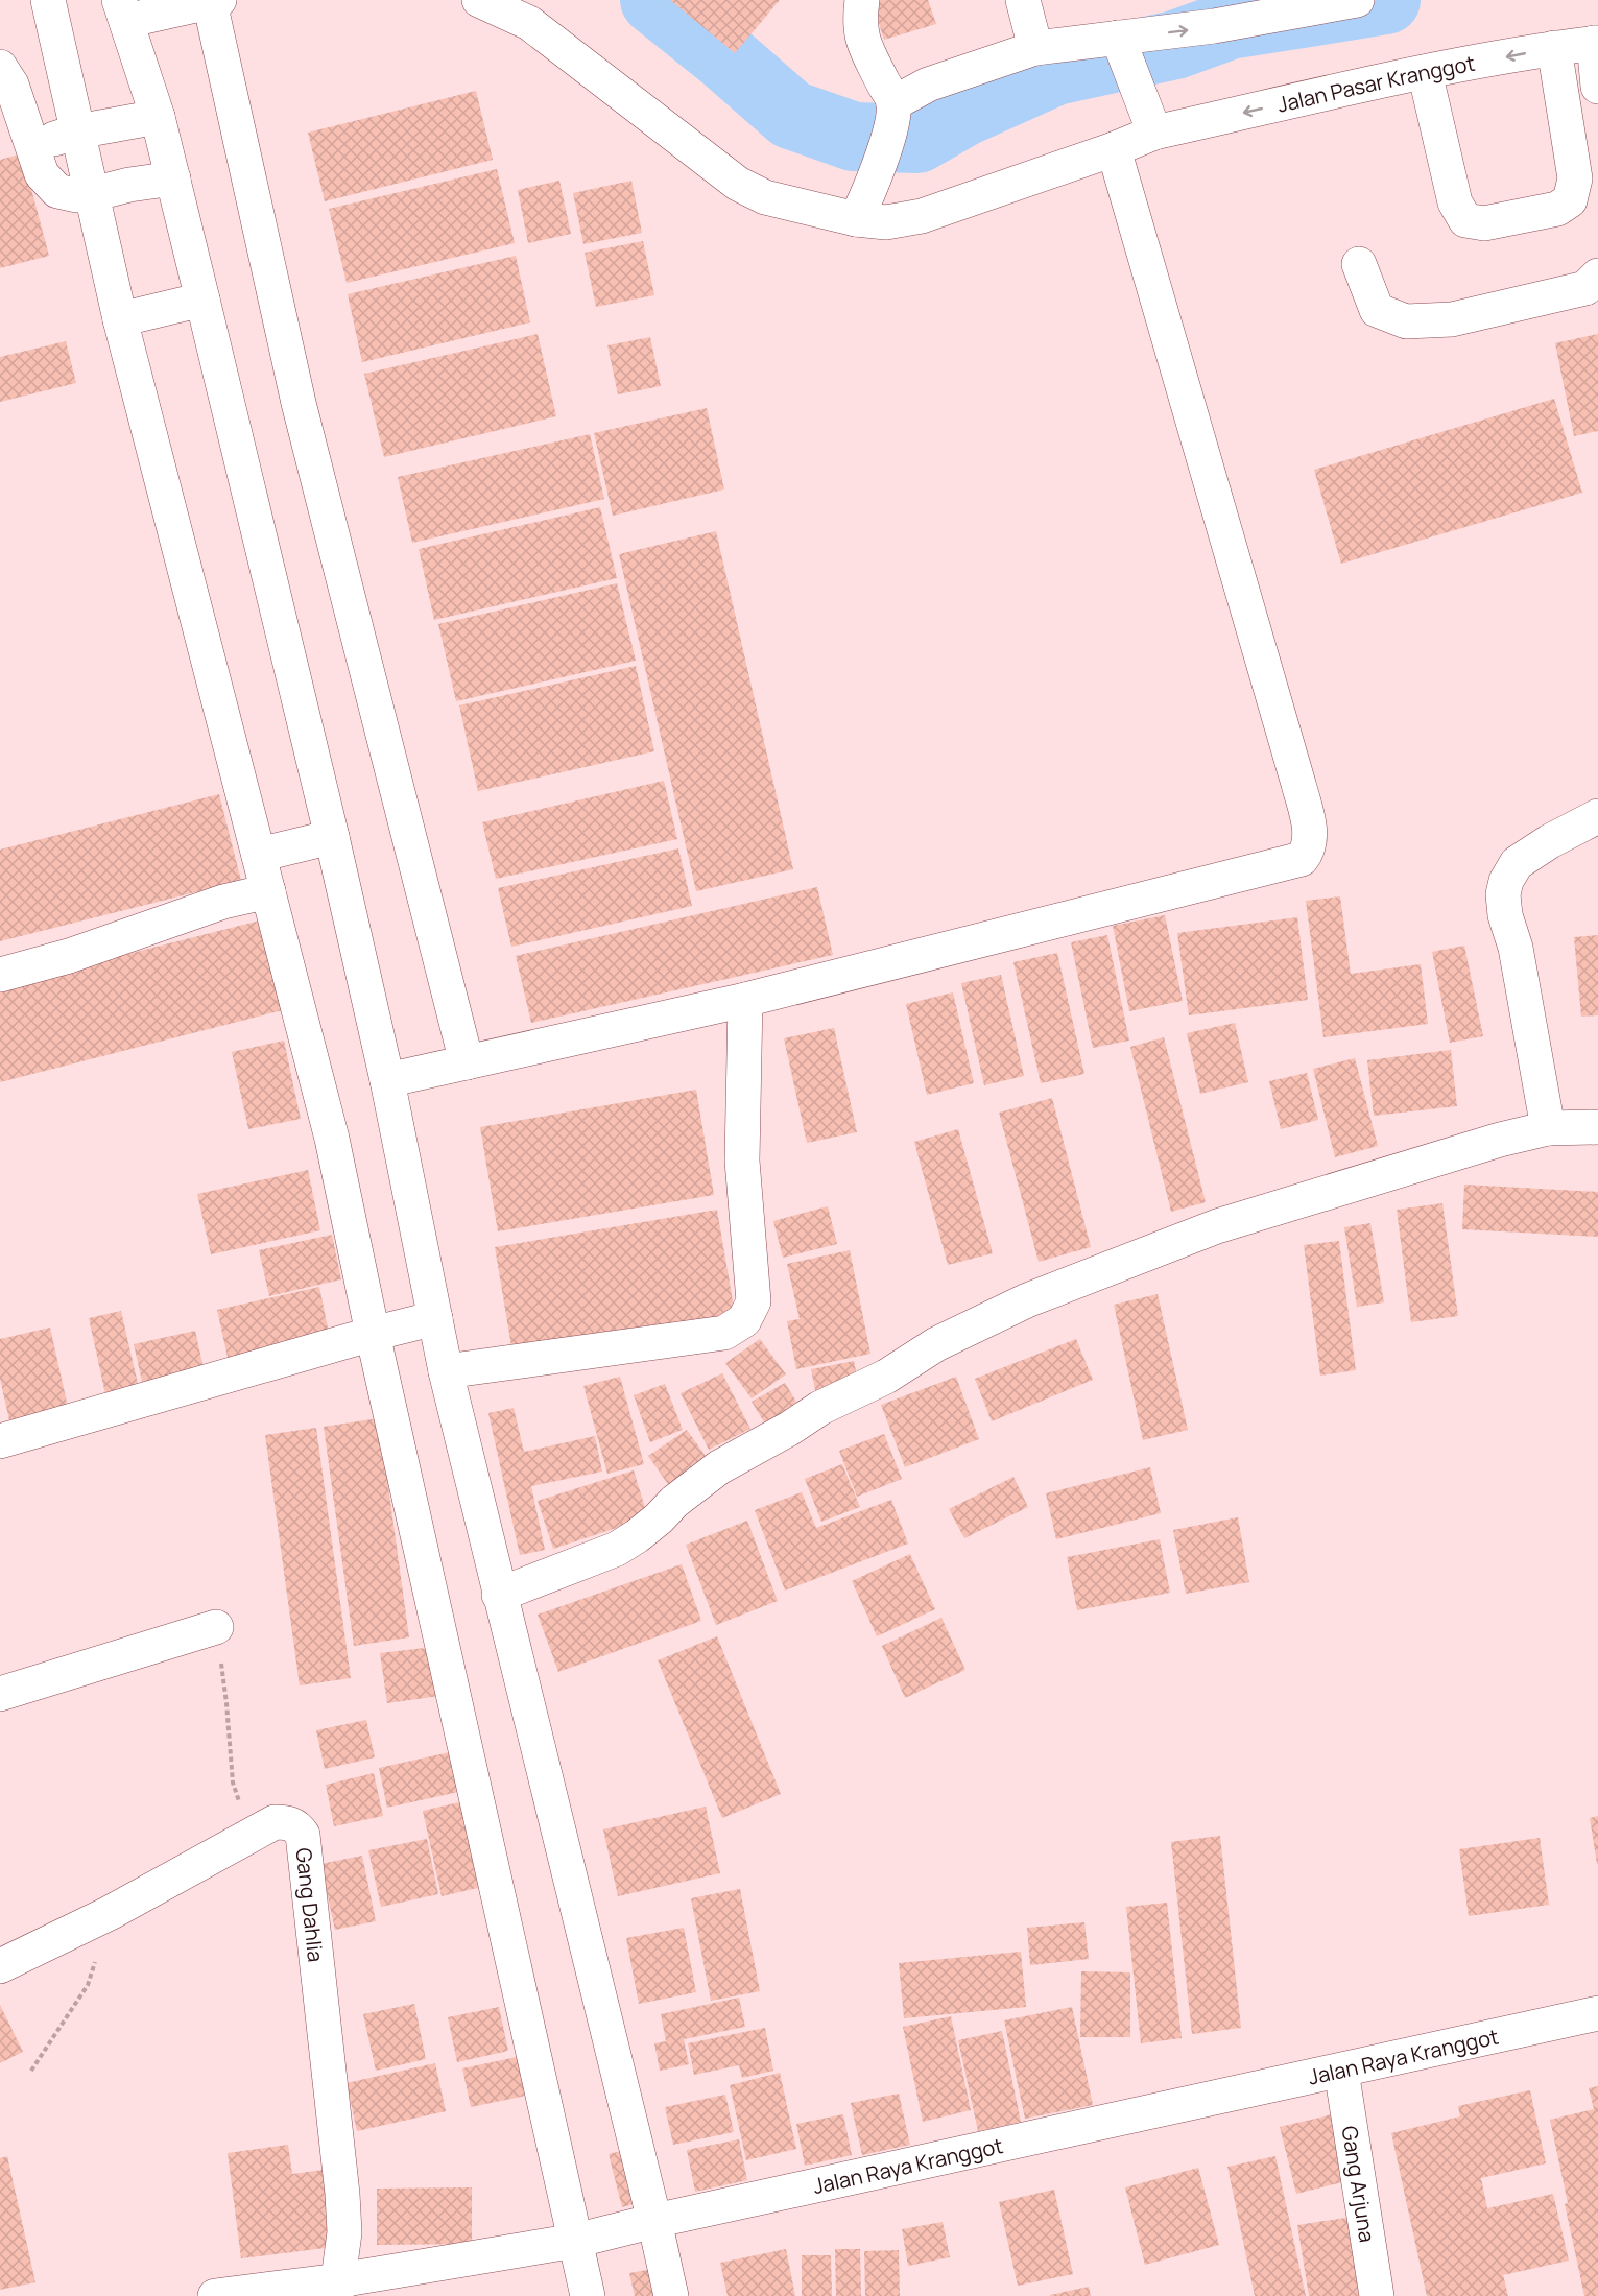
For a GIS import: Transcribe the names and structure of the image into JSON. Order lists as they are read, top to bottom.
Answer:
{
  "streets": {
    "street": [
      "Jalan Pasar Kranggot",
      "Gang Dahlia",
      "Jalan Raya Kranggot",
      "Gang Arjuna"
    ]
  },
  "crossings": [
    ["Gang Dahlia", "Jalan Raya Kranggot"],
    ["Jalan Raya Kranggot", "Gang Arjuna"]
  ]
}
